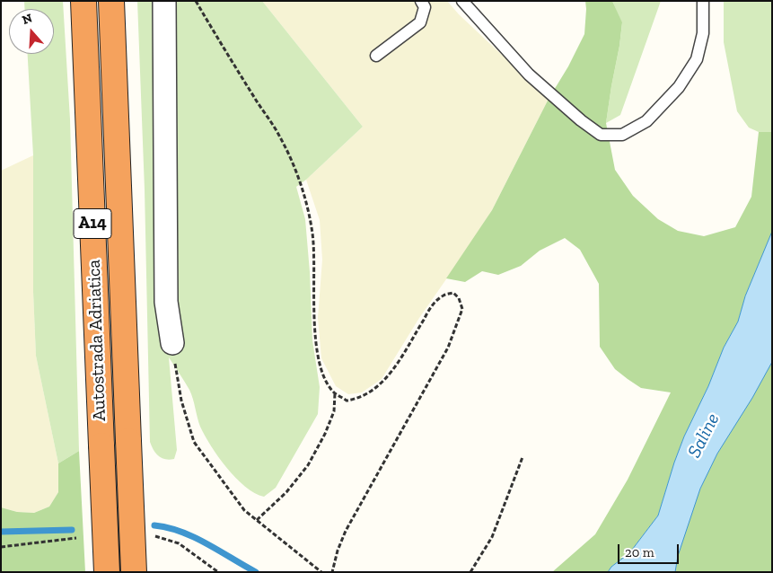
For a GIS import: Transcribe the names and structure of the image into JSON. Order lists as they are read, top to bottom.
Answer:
{
  "streets": {
    "highway": ["A14", "Autostrada Adriatica"]
  },
  "water": ["Saline"],
  "scale_bar": "20 m",
  "north": "top"
}
